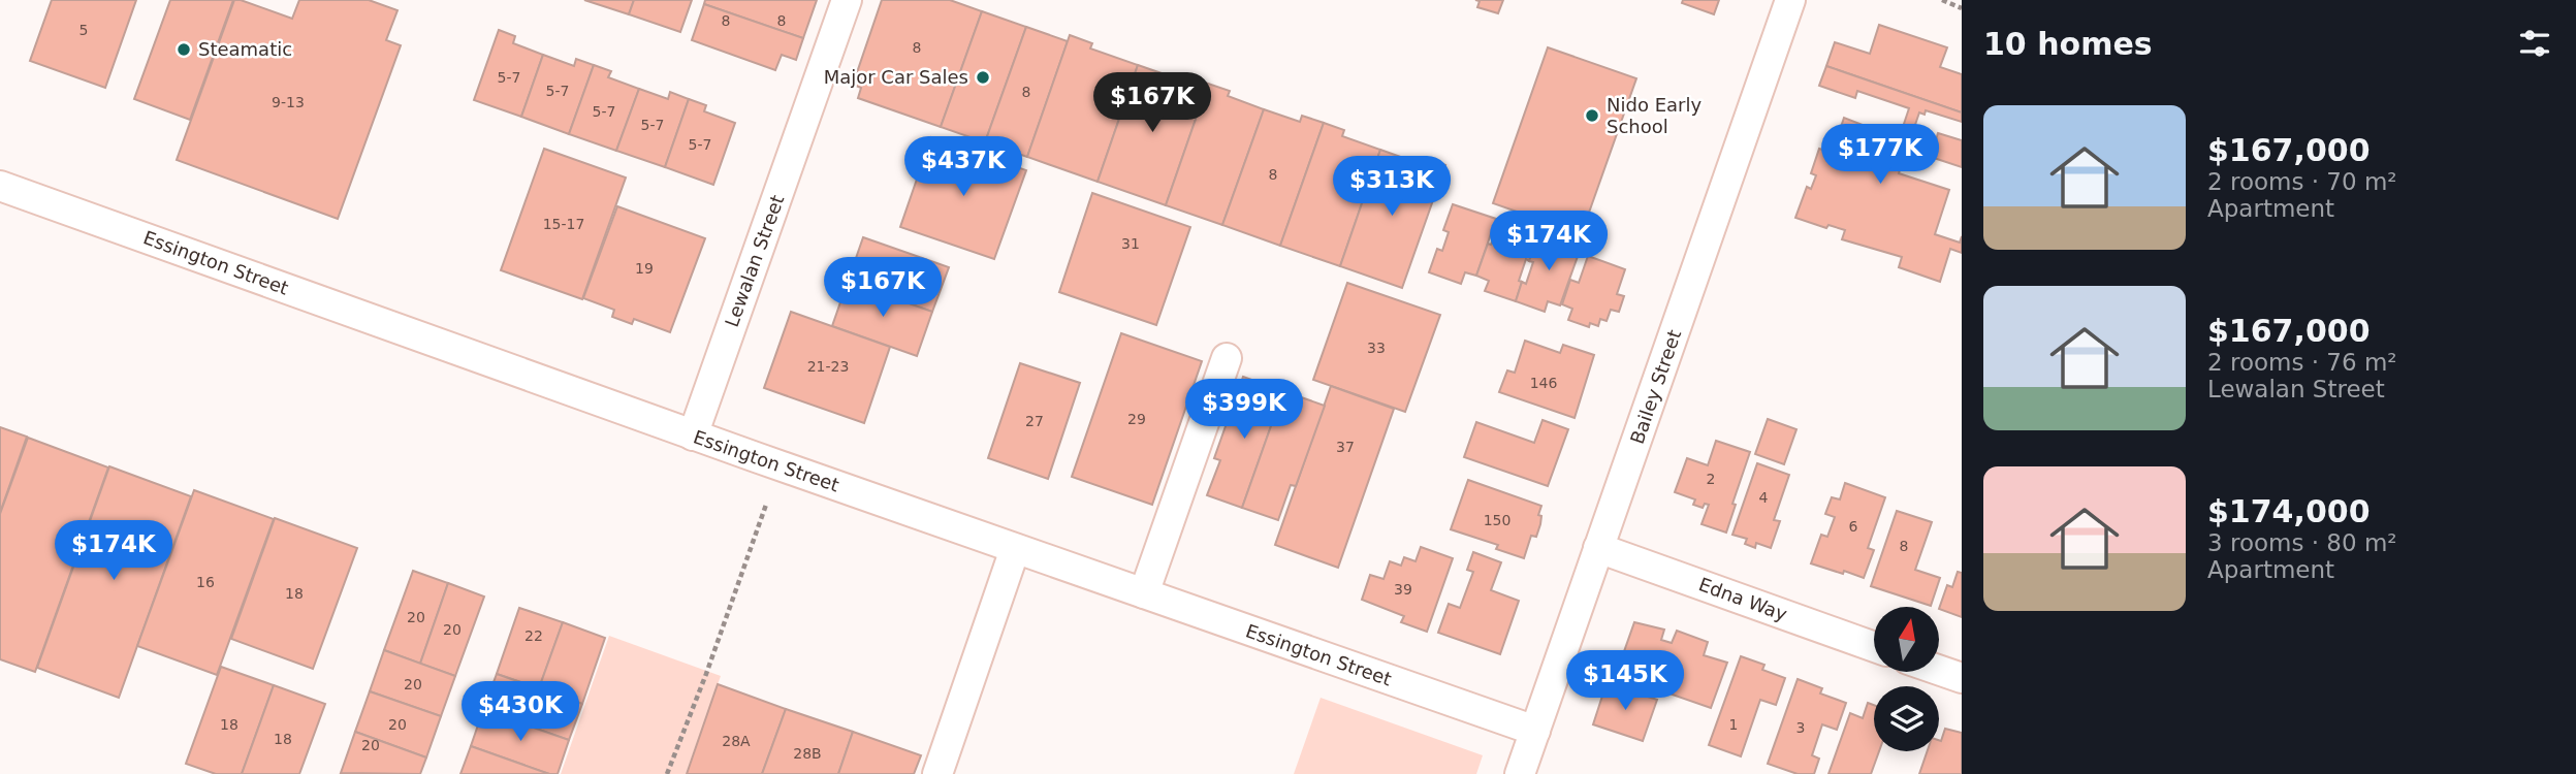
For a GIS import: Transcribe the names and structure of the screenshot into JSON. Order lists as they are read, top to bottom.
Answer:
{
  "streets": {
    "street": [
      "Lewalan Street",
      "Essington Street",
      "Bailey Street",
      "Edna Way"
    ]
  },
  "crossings": [
    ["Lewalan Street", "Essington Street"],
    ["Essington Street", "Bailey Street"],
    ["Bailey Street", "Edna Way"]
  ],
  "places": ["Steamatic", "Major Car Sales", "Nido Early School"],
  "house_numbers": [
    "8",
    "8",
    "5",
    "8",
    "5-7",
    "5-7",
    "8",
    "9-13",
    "5-7",
    "5-7",
    "5-7",
    "8",
    "15-17",
    "31",
    "19",
    "33",
    "21-23",
    "146",
    "29",
    "27",
    "37",
    "2",
    "4",
    "150",
    "6",
    "8",
    "16",
    "39",
    "18",
    "20",
    "20",
    "22",
    "20",
    "18",
    "20",
    "1",
    "3",
    "18",
    "28A",
    "20",
    "28B"
  ],
  "north": "top",
  "page": {
    "heading": "10 homes",
    "price": [
      "$167K",
      "$177K",
      "$437K",
      "$313K",
      "$174K",
      "$167K",
      "$399K",
      "$174K",
      "$145K",
      "$430K"
    ],
    "list": [
      {
        "name": "$167,000",
        "note": "2 rooms · 70 m² · Apartment"
      },
      {
        "name": "$167,000",
        "note": "2 rooms · 76 m² · Lewalan Street"
      },
      {
        "name": "$174,000",
        "note": "3 rooms · 80 m² · Apartment"
      }
    ]
  }
}
